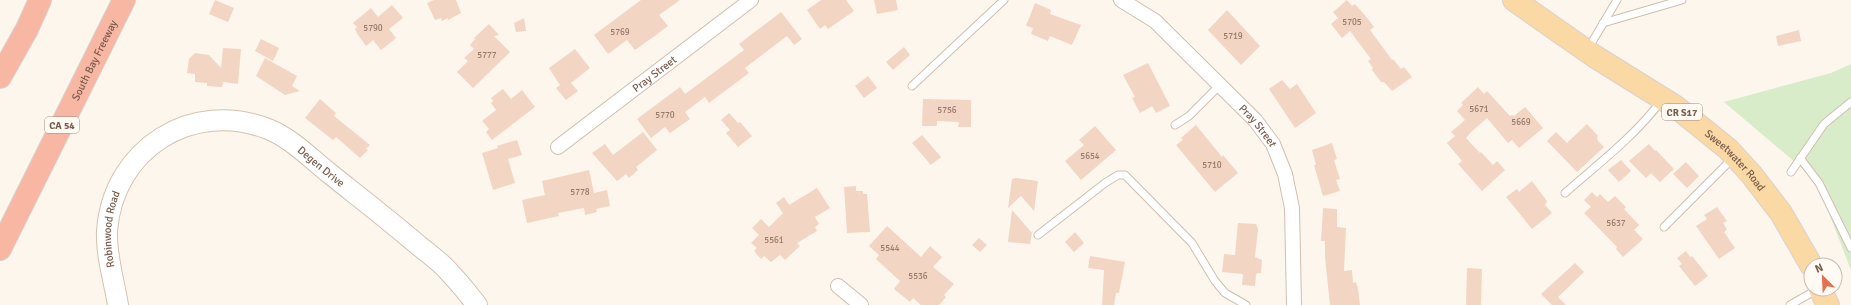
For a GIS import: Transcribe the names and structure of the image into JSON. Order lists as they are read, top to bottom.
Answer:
{
  "streets": {
    "highway": ["South Bay Freeway", "CA 54"],
    "main road": ["CR S17", "Sweetwater Road"],
    "street": ["Pray Street", "Degen Drive", "Robinwood Road"]
  },
  "crossings": [
    ["Degen Drive", "Robinwood Road"]
  ],
  "house_numbers": [
    "5705",
    "5790",
    "5769",
    "5719",
    "5777",
    "5671",
    "5756",
    "5770",
    "5669",
    "5654",
    "5710",
    "5778",
    "5637",
    "5561",
    "5544",
    "5536"
  ],
  "north": "top left"
}
